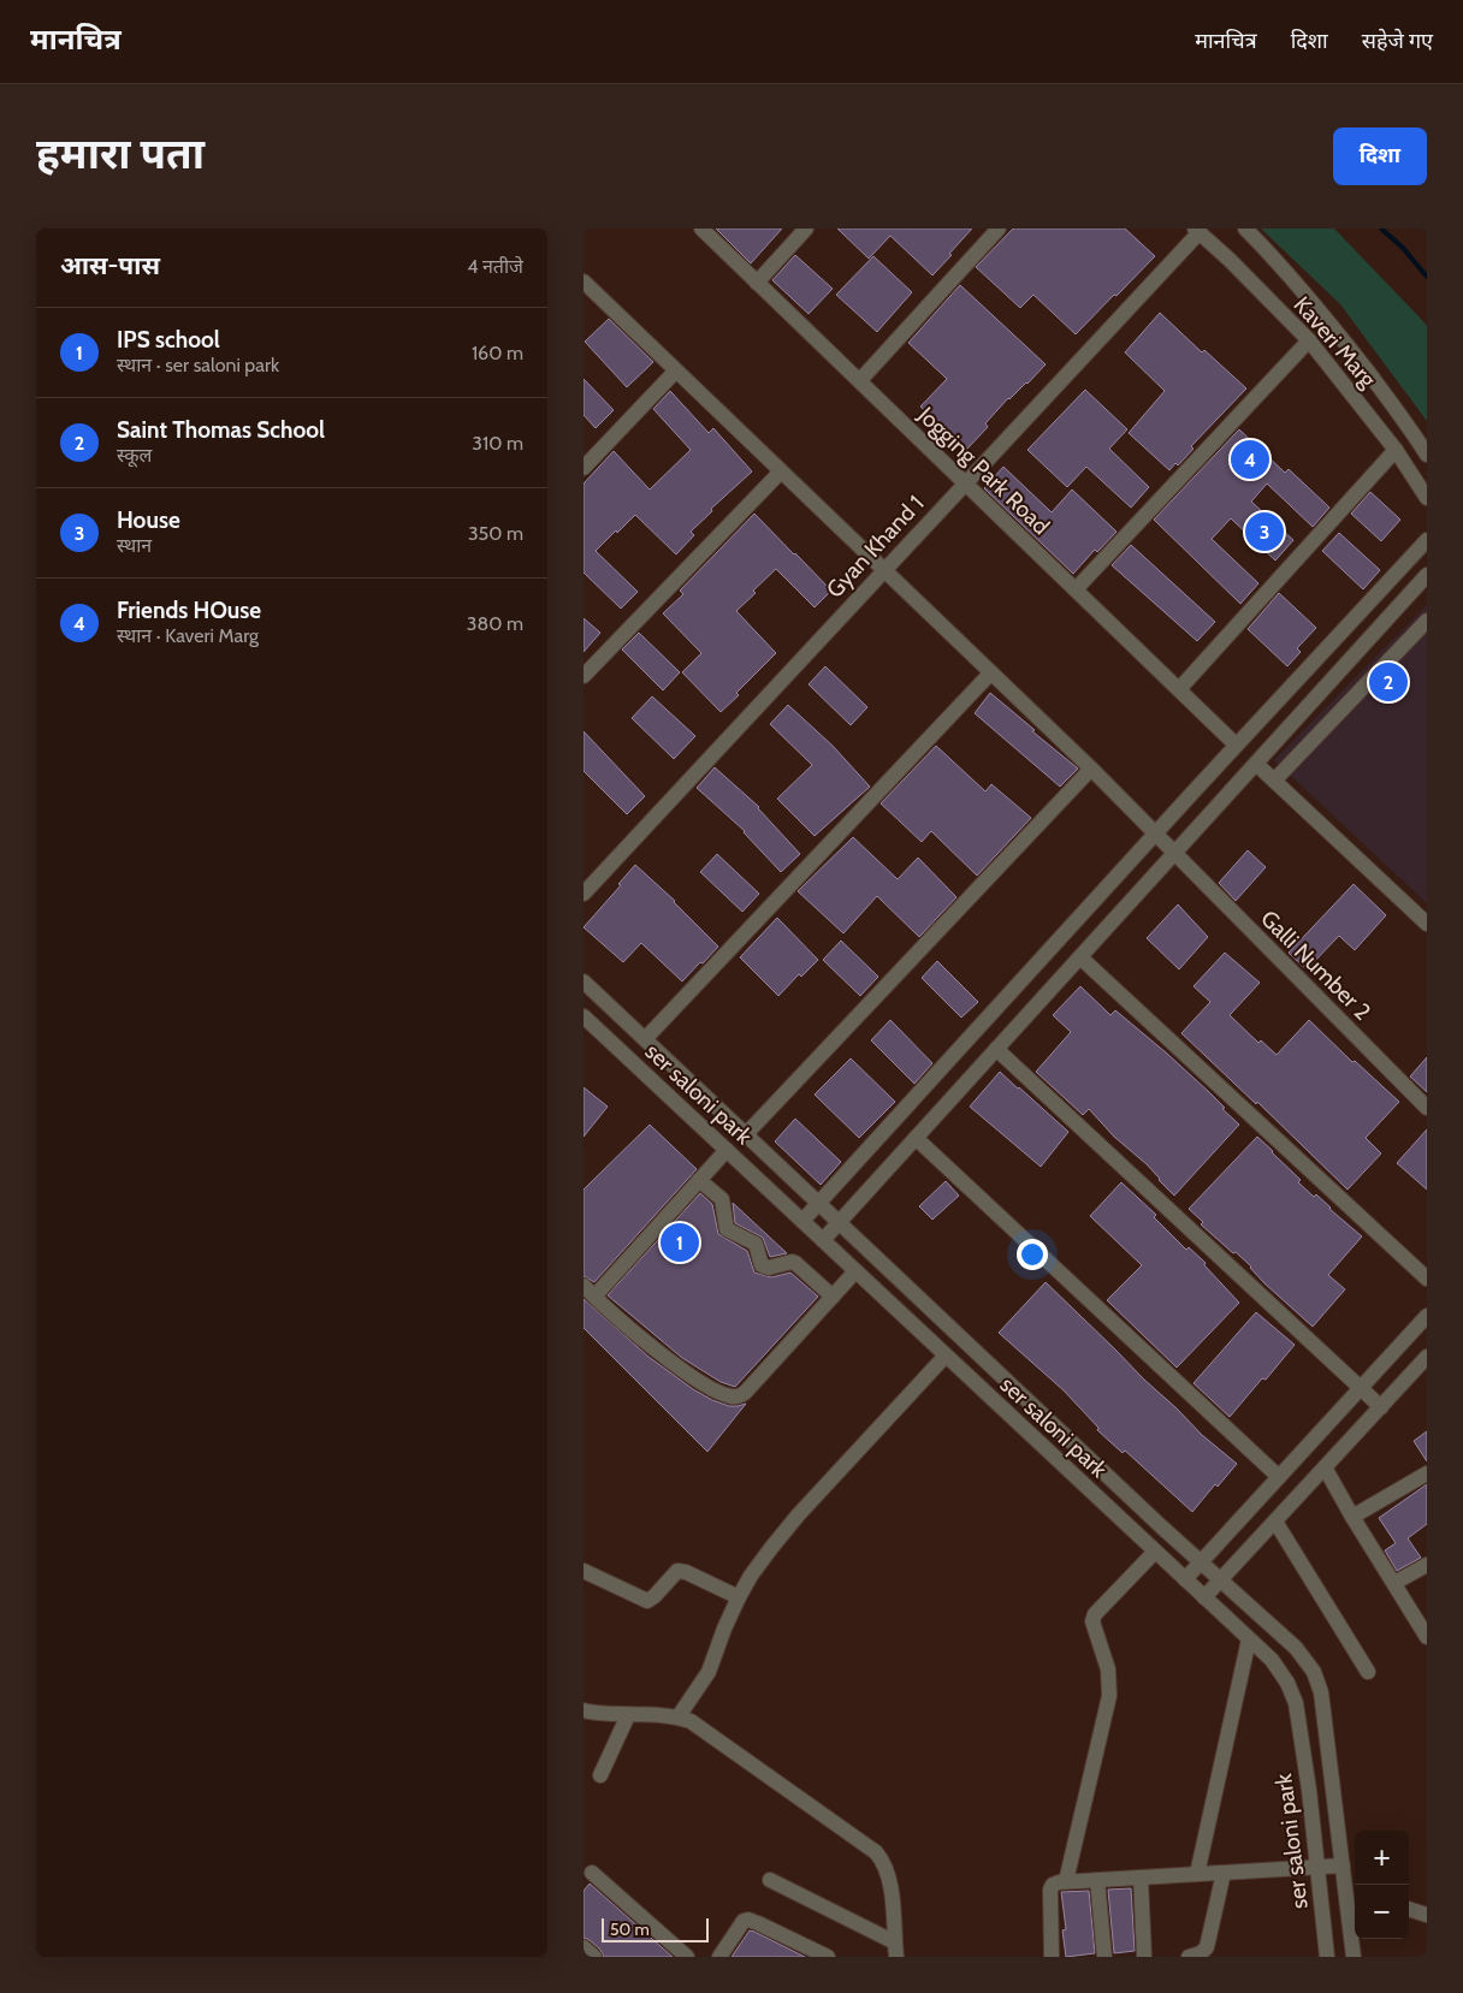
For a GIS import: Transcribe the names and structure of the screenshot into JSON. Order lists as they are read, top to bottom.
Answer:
{
  "streets": {
    "street": [
      "Kaveri Marg",
      "Jogging Park Road",
      "Gyan Khand 1",
      "Galli Number 2",
      "ser saloni park"
    ]
  },
  "crossings": [
    ["Kaveri Marg", "Gyan Khand 1"],
    ["Jogging Park Road", "Gyan Khand 1"],
    ["Gyan Khand 1", "Galli Number 2"]
  ],
  "scale_bar": "50 m",
  "page": {
    "header": "मानचित्र",
    "nav": ["मानचित्र", "दिशा", "सहेजे गए"],
    "title": "हमारा पता",
    "buttons": "दिशा",
    "heading": ["आस-पास", "4 नतीजे"],
    "list": [
      {
        "mark": "1",
        "name": "IPS school",
        "note": "स्थान · ser saloni park",
        "value": "160 m"
      },
      {
        "mark": "2",
        "name": "Saint Thomas School",
        "note": "स्कूल",
        "value": "310 m"
      },
      {
        "mark": "3",
        "name": "House",
        "note": "स्थान",
        "value": "350 m"
      },
      {
        "mark": "4",
        "name": "Friends HOuse",
        "note": "स्थान · Kaveri Marg",
        "value": "380 m"
      }
    ],
    "pins": [
      "4",
      "3",
      "2",
      "1"
    ],
    "map_buttons": ["+", "−"],
    "scale": "50 m"
  }
}
